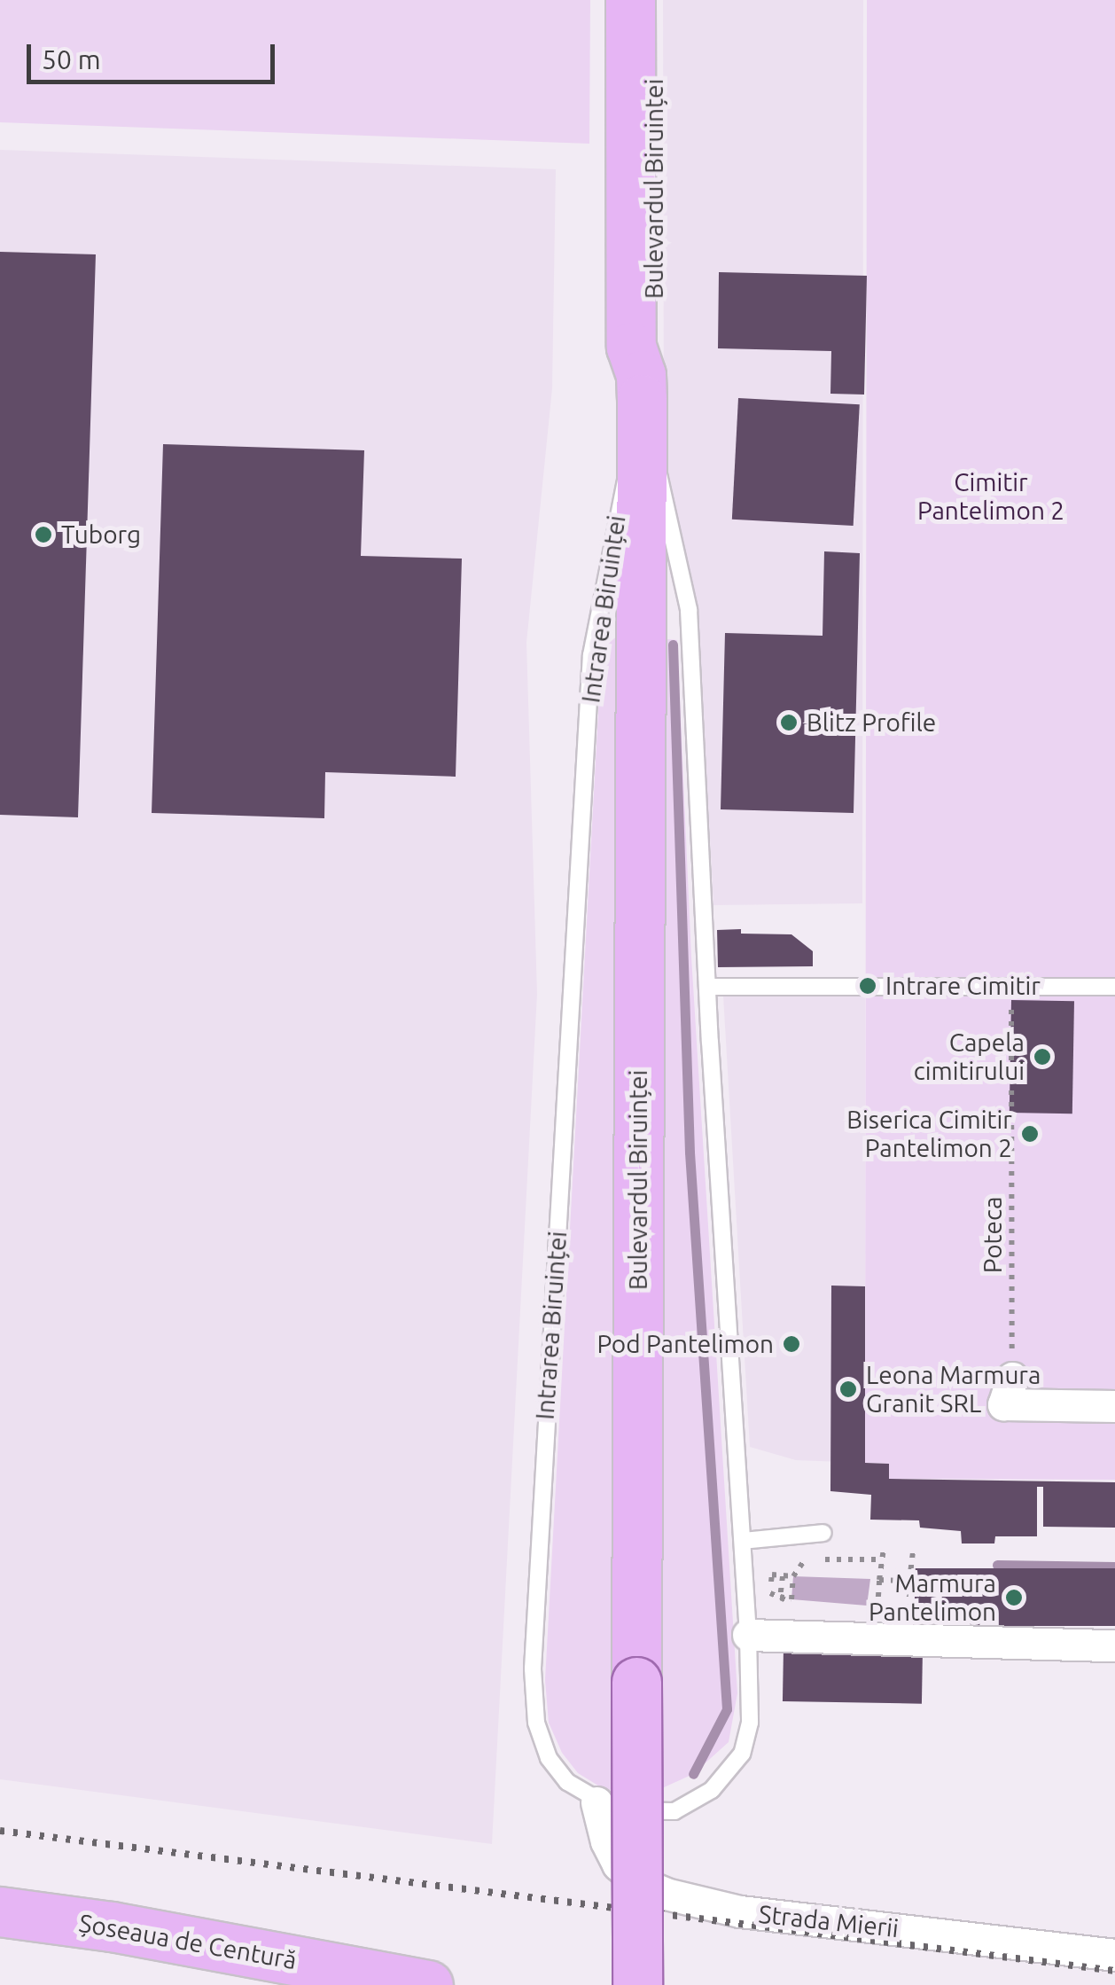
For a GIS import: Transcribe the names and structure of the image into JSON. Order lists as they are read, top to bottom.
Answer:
{
  "streets": {
    "main road": ["Bulevardul Biruinței", "Șoseaua de Centură"],
    "street": ["Strada Mierii"],
    "lane": ["Intrarea Biruinței"],
    "path": ["Poteca"]
  },
  "crossings": [
    ["Bulevardul Biruinței", "Intrarea Biruinței"],
    ["Intrarea Biruinței", "Strada Mierii"]
  ],
  "parks": ["Cimitir Pantelimon 2"],
  "places": [
    "Tuborg",
    "Blitz Profile",
    "Intrare Cimitir",
    "Capela cimitirului",
    "Biserica Cimitir Pantelimon 2",
    "Pod Pantelimon",
    "Leona Marmura Granit SRL",
    "Marmura Pantelimon"
  ],
  "scale_bar": "50 m"
}
